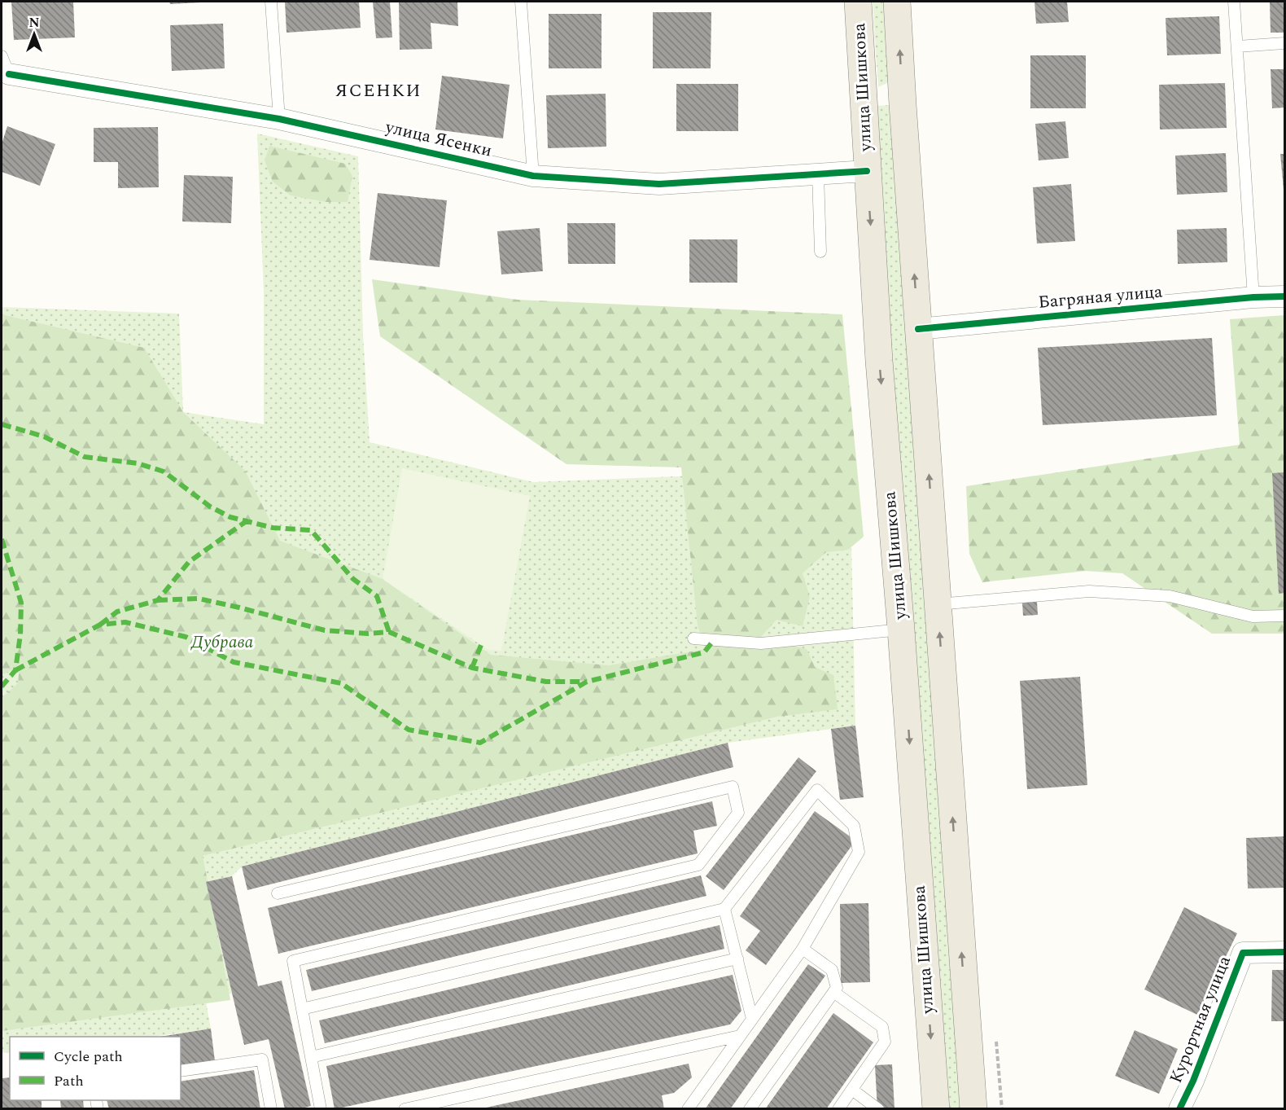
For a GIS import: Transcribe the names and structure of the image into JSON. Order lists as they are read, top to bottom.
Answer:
{
  "streets": {
    "main road": ["улица Шишкова"],
    "street": ["улица Ясенки", "Багряная улица", "Курортная улица"]
  },
  "crossings": [
    ["улица Шишкова", "улица Ясенки"]
  ],
  "districts": ["ЯСЕНКИ"],
  "parks": ["Дубрава"],
  "legend": ["Cycle path", "Path"],
  "north": "top"
}
